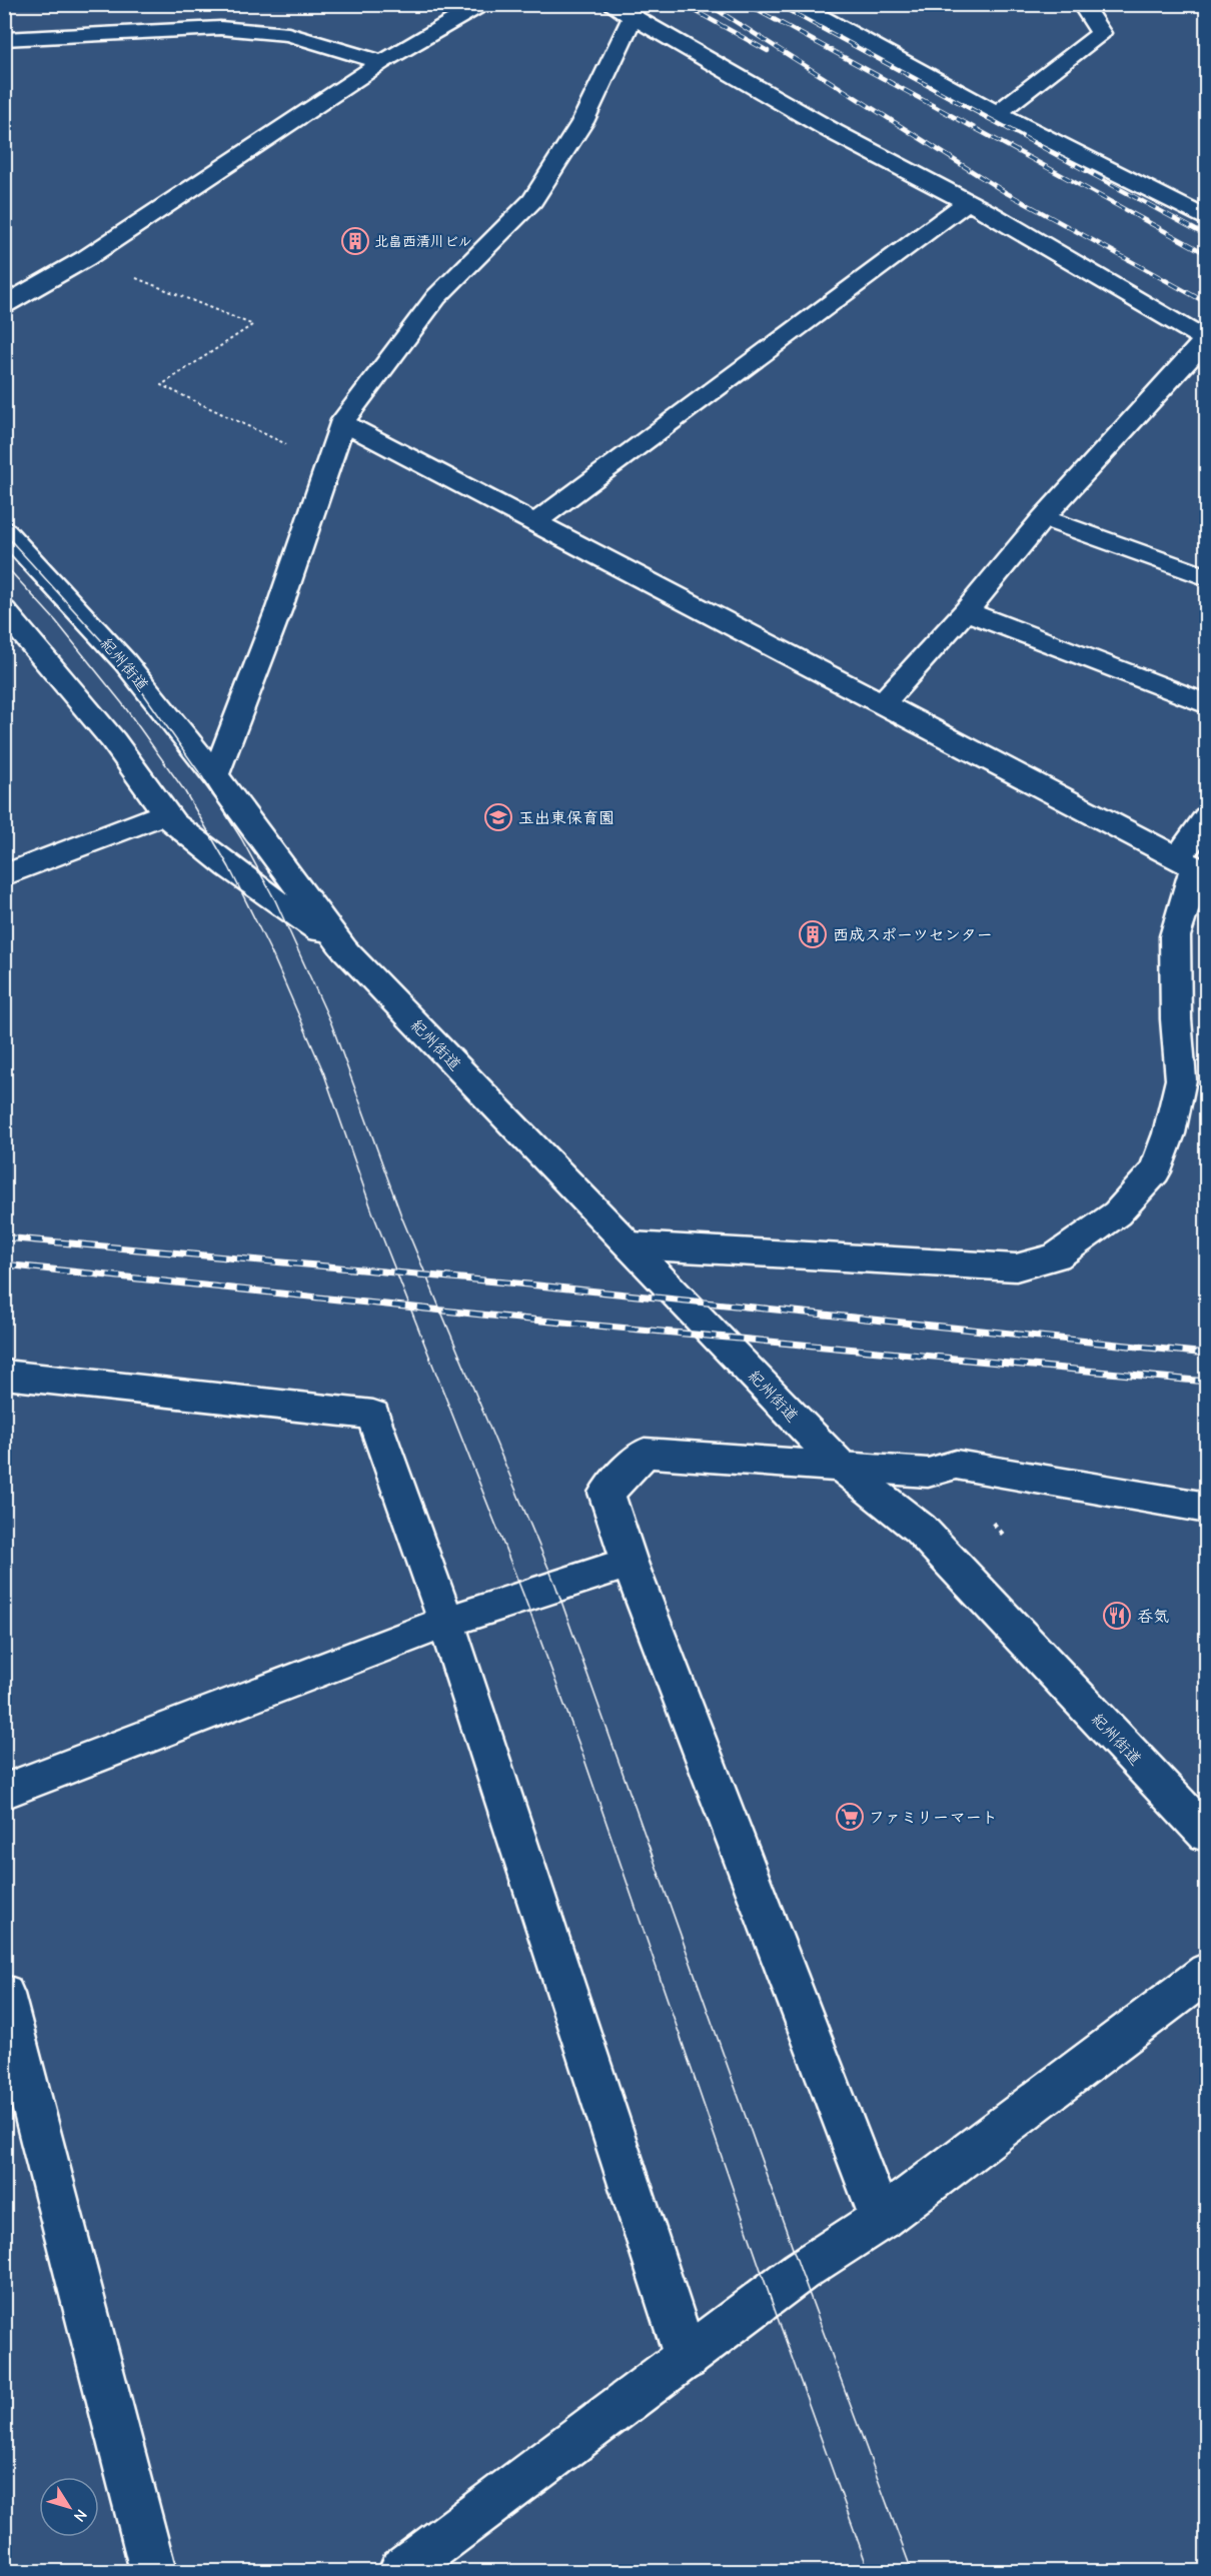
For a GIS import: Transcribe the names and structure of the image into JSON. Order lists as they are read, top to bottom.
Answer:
{
  "streets": {
    "street": ["紀州街道"]
  },
  "places": {
    "building": ["北畠西清川ビル", "西成スポーツセンター"],
    "school or university": ["玉出東保育園"],
    "restaurant": ["呑気"],
    "supermarket": ["ファミリーマート"]
  },
  "north": "bottom right"
}
